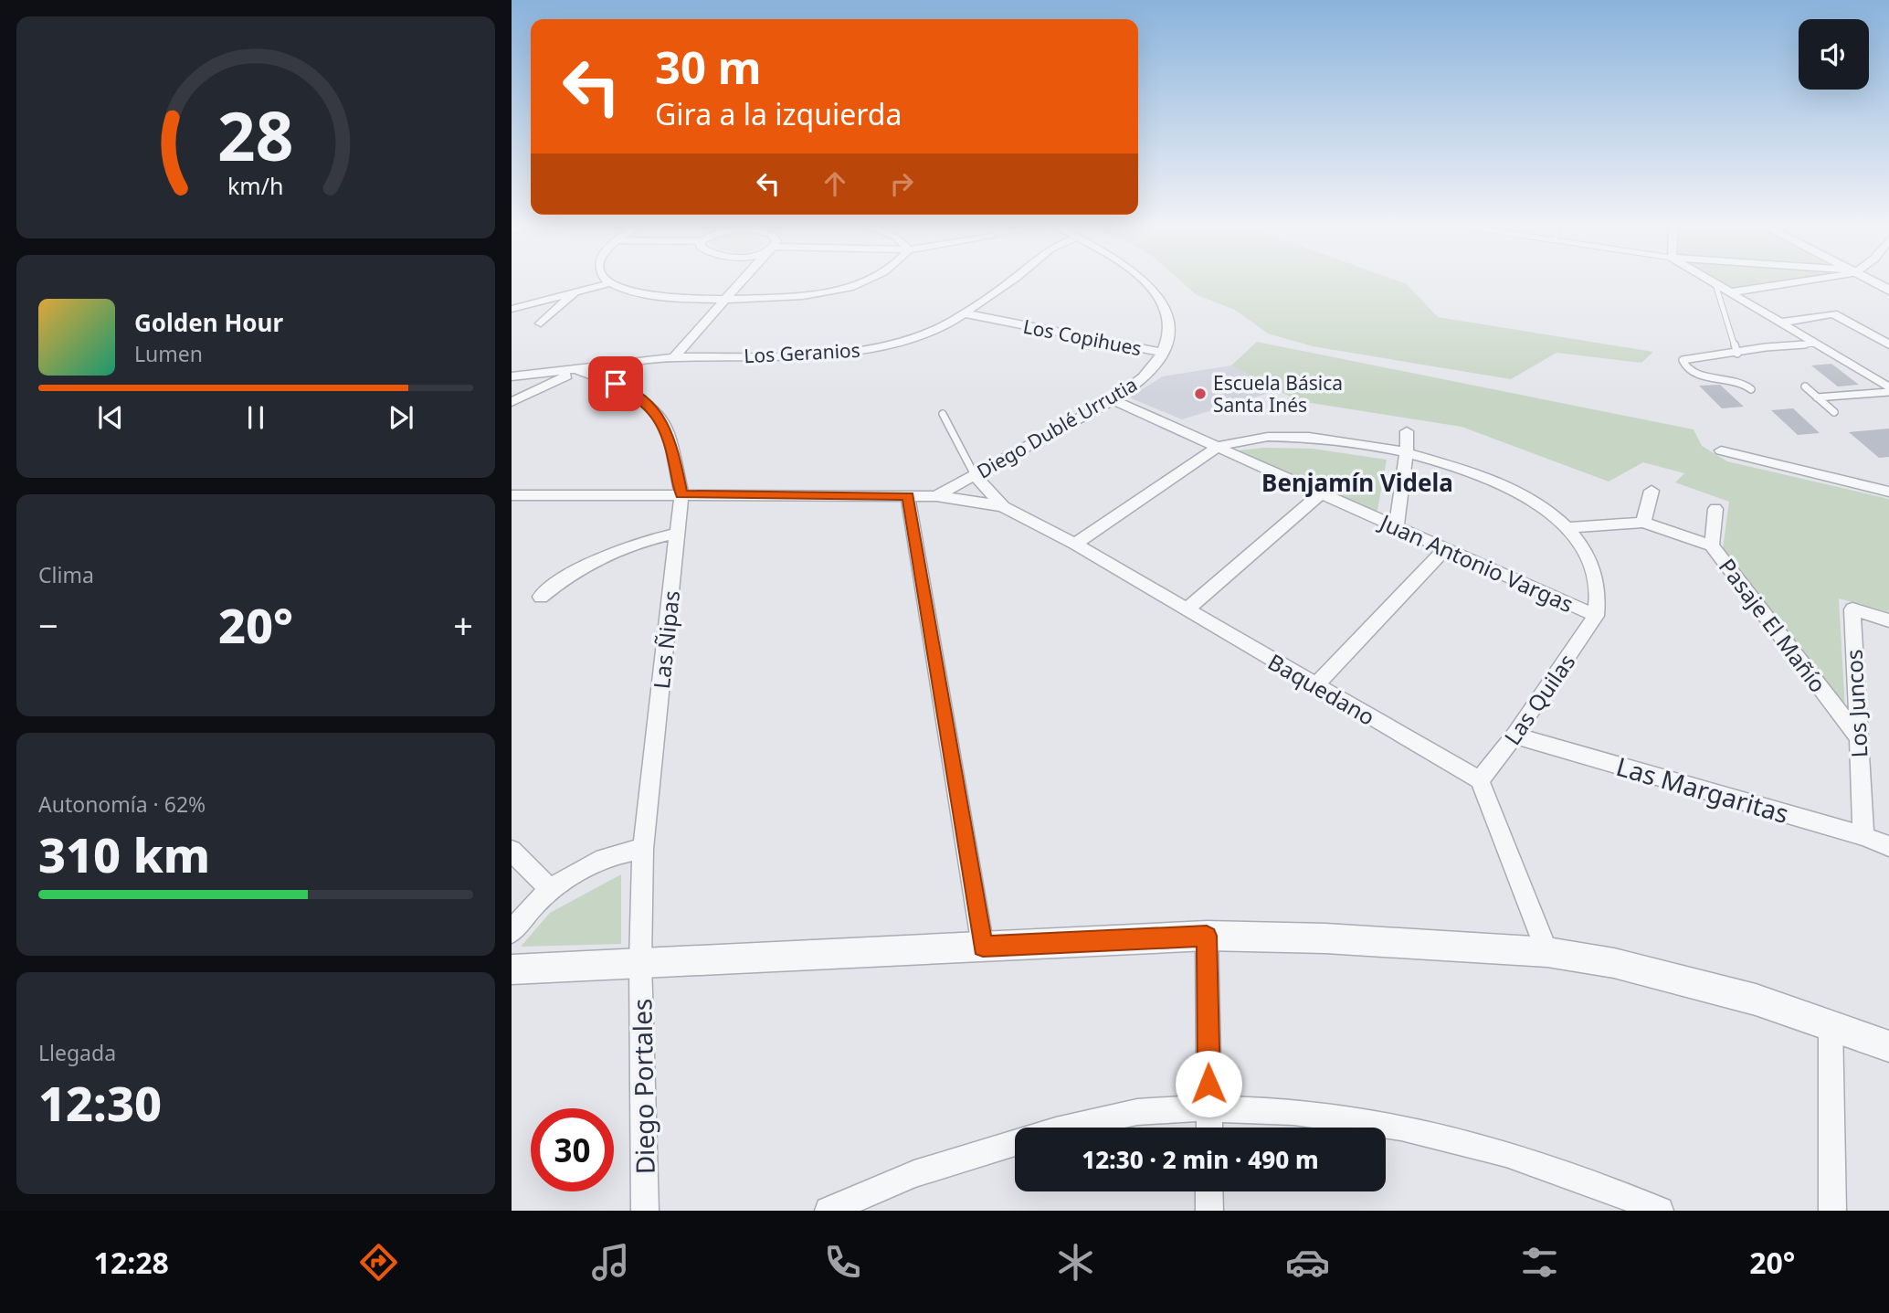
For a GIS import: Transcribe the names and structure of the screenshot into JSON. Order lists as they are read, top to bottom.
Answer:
{
  "streets": {
    "street": [
      "Los Copihues",
      "Los Geranios",
      "Diego Dublé Urrutia",
      "Juan Antonio Vargas",
      "Pasaje El Mañío",
      "Las Ñipas",
      "Baquedano",
      "Las Quilas",
      "Los Juncos",
      "Las Margaritas",
      "Diego Portales"
    ]
  },
  "crossings": [
    ["Los Copihues", "Los Geranios"],
    ["Los Copihues", "Diego Dublé Urrutia"],
    ["Los Geranios", "Las Ñipas"],
    ["Diego Dublé Urrutia", "Juan Antonio Vargas"],
    ["Diego Dublé Urrutia", "Baquedano"],
    ["Juan Antonio Vargas", "Las Quilas"],
    ["Pasaje El Mañío", "Los Juncos"],
    ["Las Ñipas", "Baquedano"],
    ["Las Ñipas", "Diego Portales"],
    ["Baquedano", "Las Quilas"],
    ["Las Quilas", "Las Margaritas"],
    ["Los Juncos", "Las Margaritas"]
  ],
  "districts": ["Benjamín Videla"],
  "places": ["Escuela Básica Santa Inés"],
  "page": {
    "turn": ["30 m", "Gira a la izquierda"],
    "song": ["Golden Hour", "Lumen"],
    "tile": [
      "Clima",
      ["Autonomía · 62%", "310 km"],
      ["Llegada", "12:30"]
    ],
    "heat": ["−", "20°", "+"],
    "limit": "30",
    "trip": "12:30 · 2 min · 490 m",
    "tabs": ["12:28", "20°"],
    "gauge": ["28", "km/h"]
  }
}
